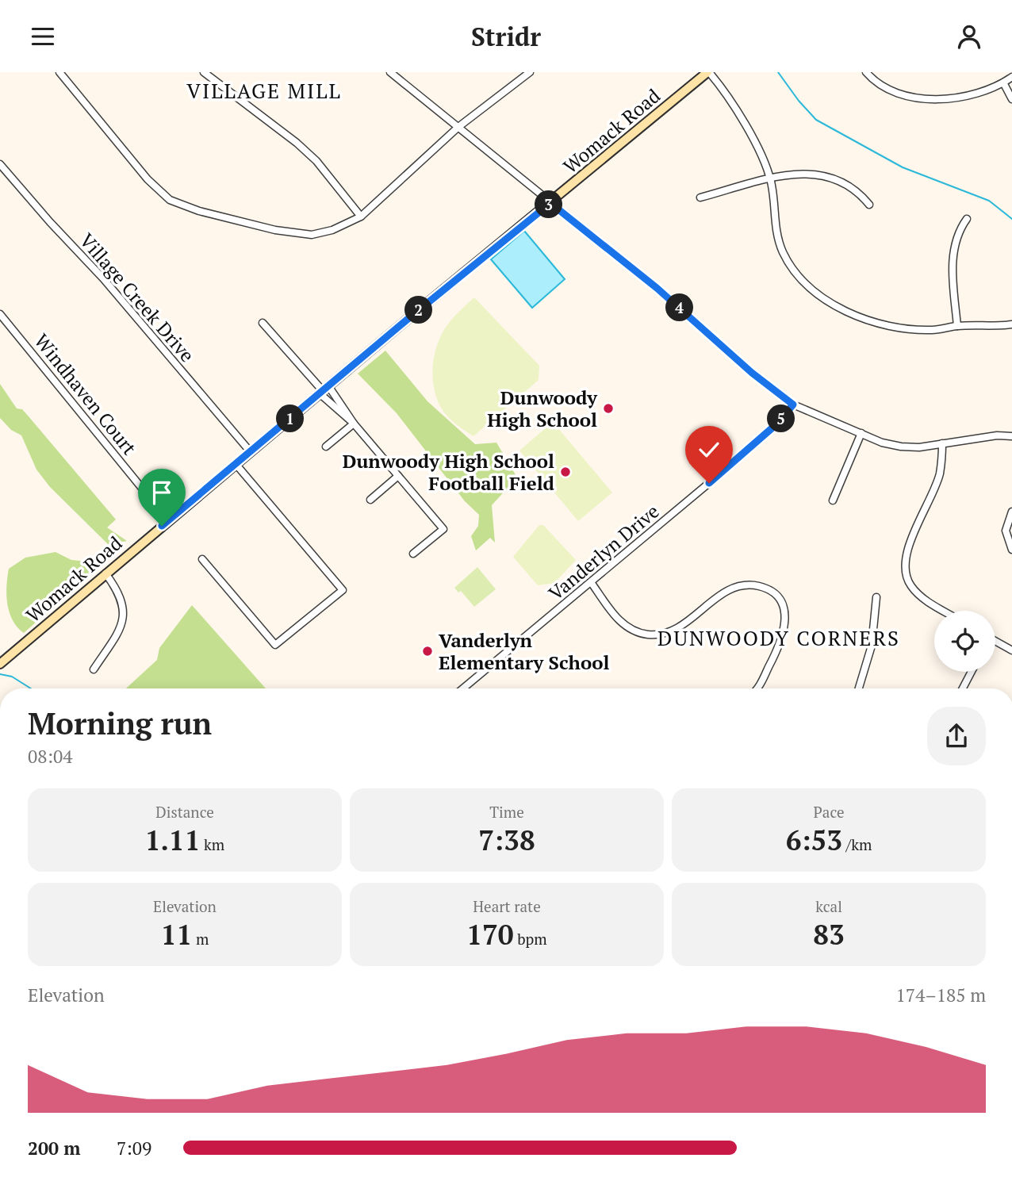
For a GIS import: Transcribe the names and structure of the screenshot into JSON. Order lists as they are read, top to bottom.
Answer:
{
  "streets": {
    "street": [
      "Womack Road",
      "Village Creek Drive",
      "Windhaven Court",
      "Vanderlyn Drive"
    ]
  },
  "crossings": [
    ["Womack Road", "Village Creek Drive"],
    ["Womack Road", "Windhaven Court"]
  ],
  "districts": ["VILLAGE MILL", "DUNWOODY CORNERS"],
  "places": ["Dunwoody High School", "Dunwoody High School Football Field", "Vanderlyn Elementary School"],
  "page": {
    "header": "Stridr",
    "pins": [
      "3",
      "4",
      "2",
      "1",
      "5"
    ],
    "heading": ["Morning run", "08:04"],
    "stats": [
      ["Distance", "1.11 km"],
      ["Time", "7:38"],
      ["Pace", "6:53 /km"],
      ["Elevation", "11 m"],
      ["Heart rate", "170 bpm"],
      ["kcal", "83"]
    ],
    "chart": ["Elevation", "174–185 m"],
    "list": [
      {
        "name": "200 m",
        "note": "7:09"
      }
    ]
  }
}
